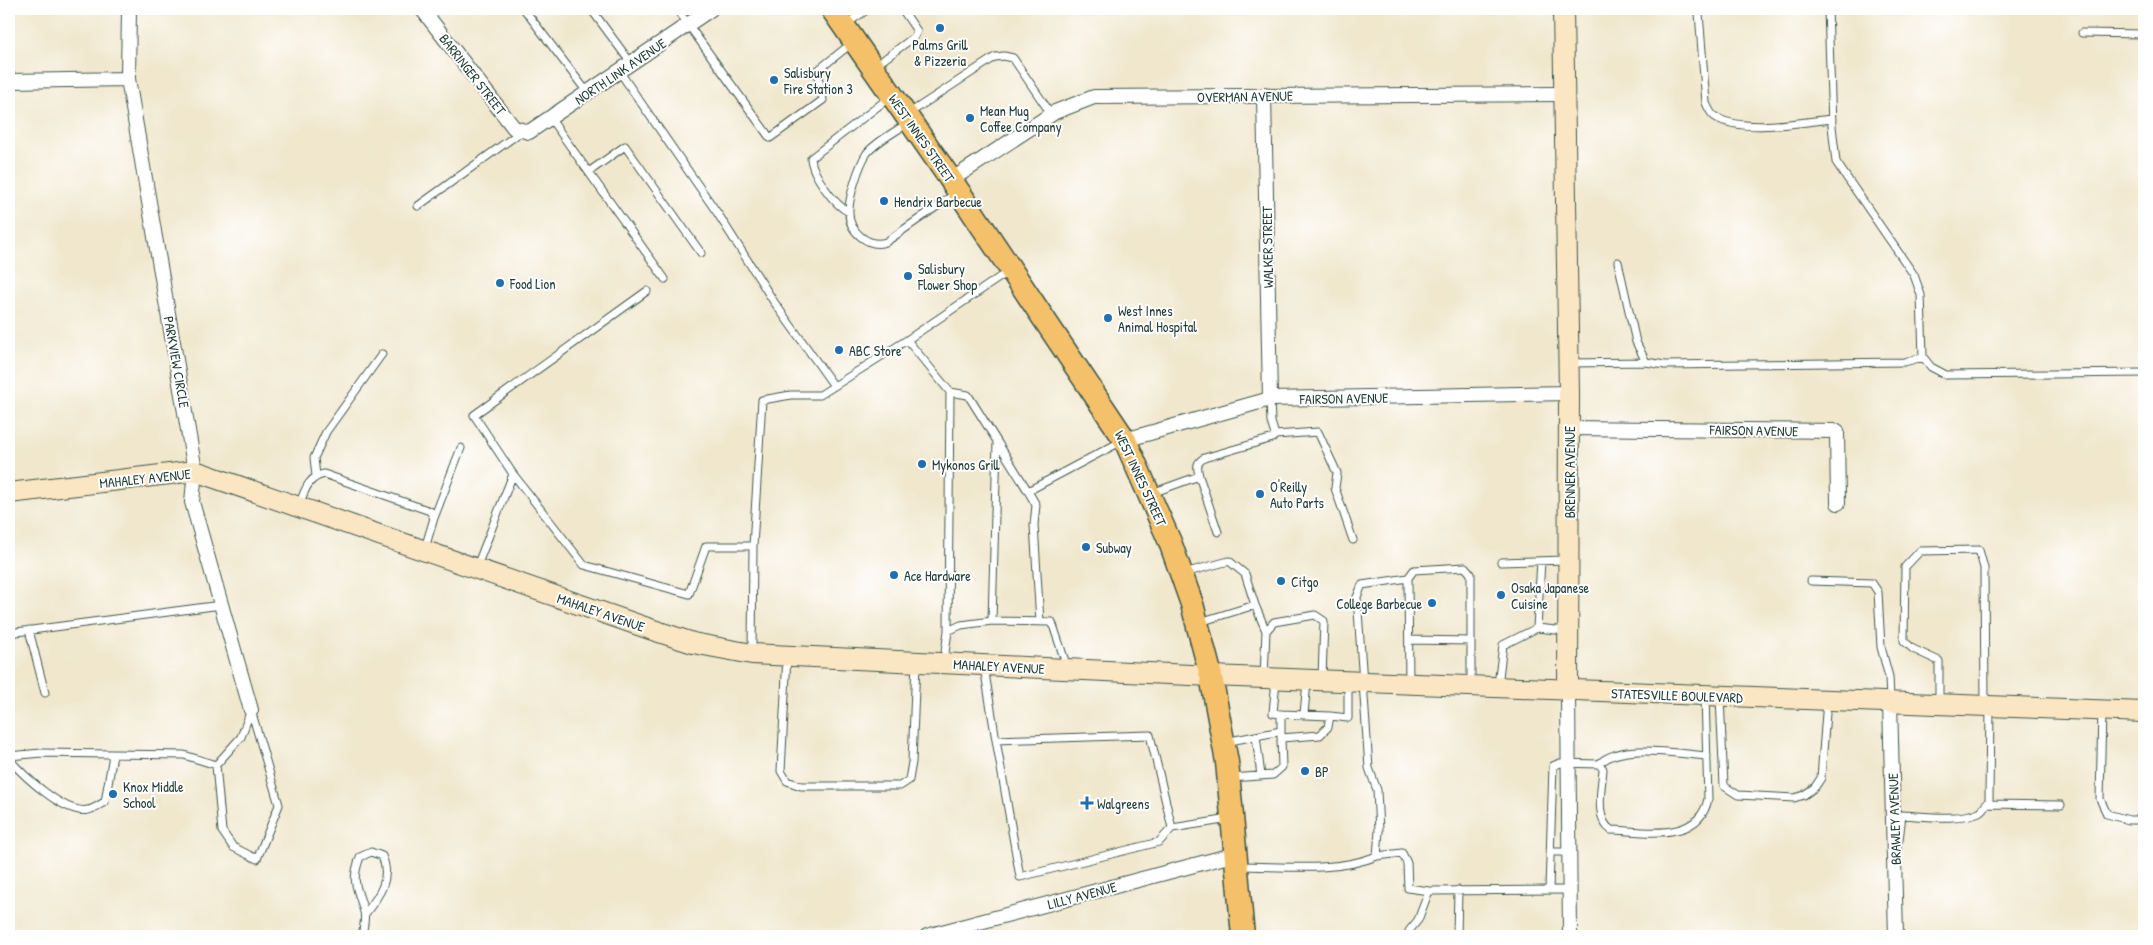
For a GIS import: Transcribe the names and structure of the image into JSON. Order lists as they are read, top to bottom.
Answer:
{
  "streets": {
    "main road": ["WEST INNES STREET"],
    "street": [
      "NORTH LINK AVENUE",
      "BARRINGER STREET",
      "OVERMAN AVENUE",
      "WALKER STREET",
      "PARKVIEW CIRCLE",
      "FAIRSON AVENUE",
      "BRENNER AVENUE",
      "MAHALEY AVENUE",
      "STATESVILLE BOULEVARD",
      "BRAWLEY AVENUE",
      "LILLY AVENUE"
    ]
  },
  "crossings": [
    ["NORTH LINK AVENUE", "BARRINGER STREET"],
    ["OVERMAN AVENUE", "WEST INNES STREET"],
    ["OVERMAN AVENUE", "WALKER STREET"],
    ["OVERMAN AVENUE", "BRENNER AVENUE"],
    ["WEST INNES STREET", "FAIRSON AVENUE"],
    ["WEST INNES STREET", "MAHALEY AVENUE"],
    ["WEST INNES STREET", "STATESVILLE BOULEVARD"],
    ["WEST INNES STREET", "LILLY AVENUE"],
    ["WALKER STREET", "FAIRSON AVENUE"],
    ["PARKVIEW CIRCLE", "MAHALEY AVENUE"],
    ["FAIRSON AVENUE", "BRENNER AVENUE"],
    ["BRENNER AVENUE", "STATESVILLE BOULEVARD"],
    ["MAHALEY AVENUE", "STATESVILLE BOULEVARD"],
    ["STATESVILLE BOULEVARD", "BRAWLEY AVENUE"]
  ],
  "places": {
    "other": [
      "Palms Grill & Pizzeria",
      "Salisbury Fire Station 3",
      "Mean Mug Coffee Company",
      "Hendrix Barbecue",
      "Salisbury Flower Shop",
      "Food Lion",
      "West Innes Animal Hospital",
      "ABC Store",
      "Mykonos Grill",
      "O'Reilly Auto Parts",
      "Subway",
      "Ace Hardware",
      "Citgo",
      "Osaka Japanese Cuisine",
      "College Barbecue",
      "BP",
      "Knox Middle School"
    ],
    "health": ["Walgreens"]
  }
}
